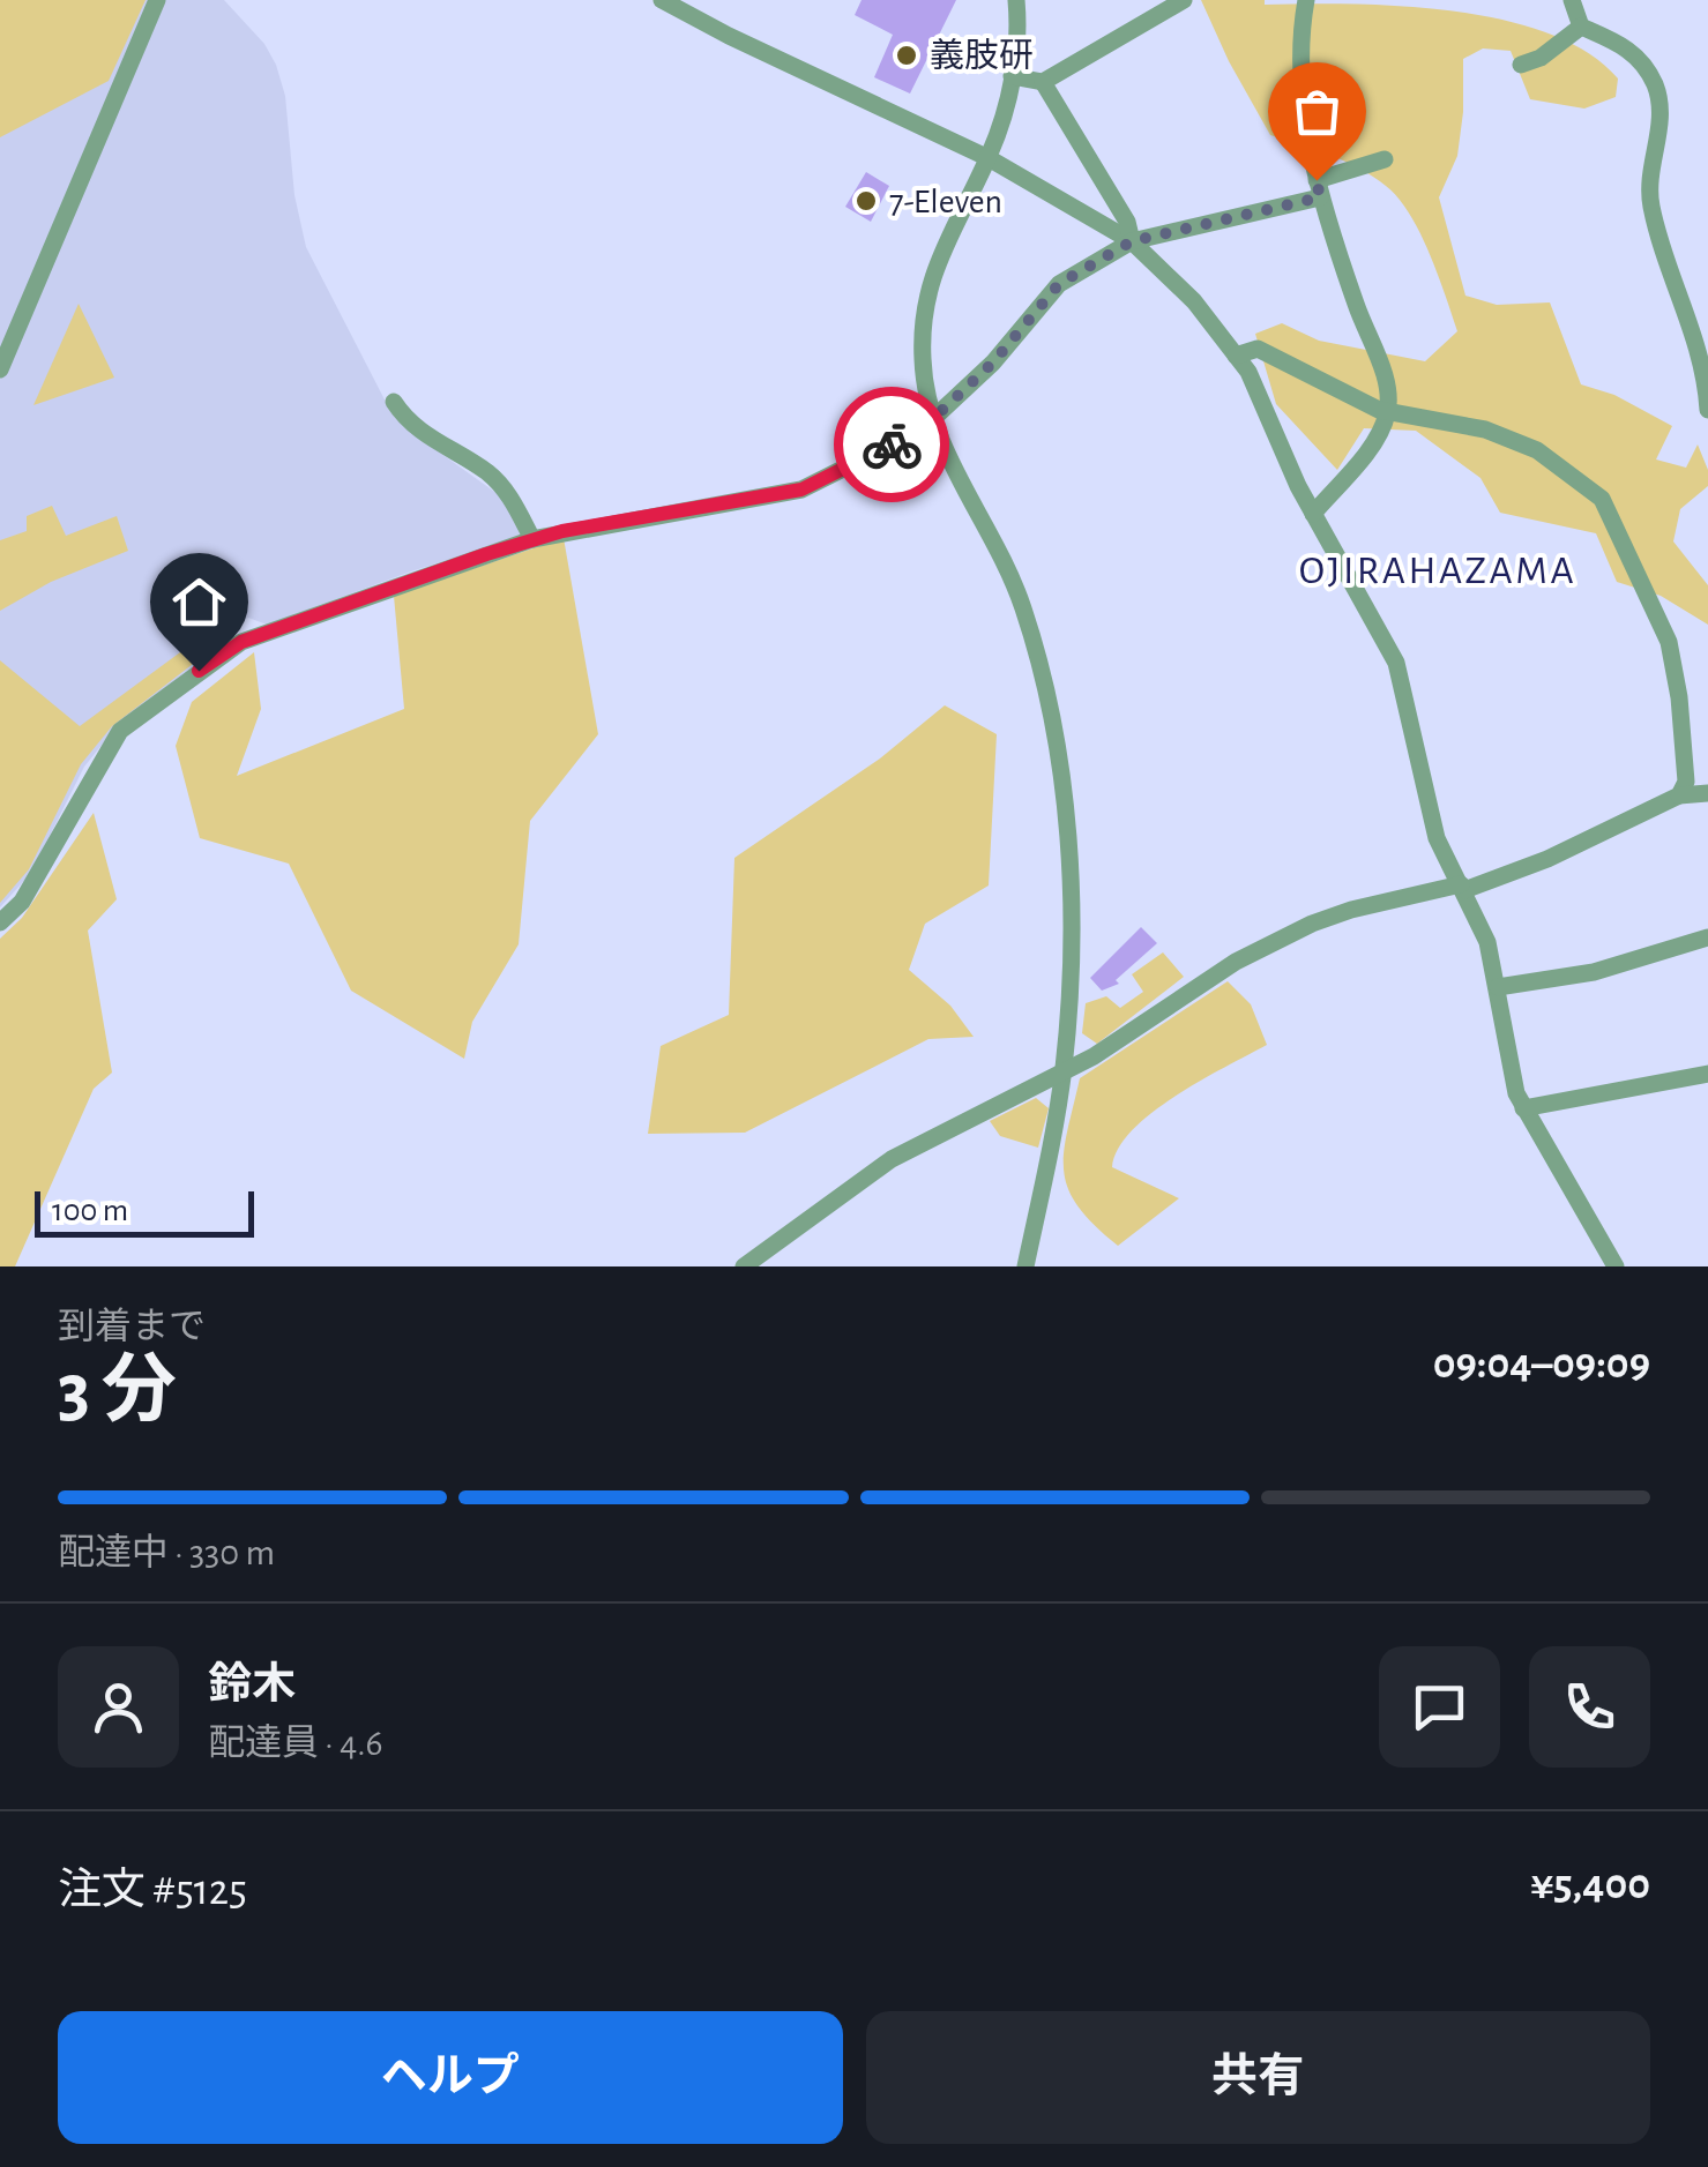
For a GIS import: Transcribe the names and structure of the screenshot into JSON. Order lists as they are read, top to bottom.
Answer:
{
  "districts": ["OJIRAHAZAMA"],
  "places": ["義肢研", "7-Eleven"],
  "scale_bar": "100 m",
  "page": {
    "scale": "100 m",
    "heading": ["3 分", "到着まで", "09:04–09:09"],
    "panel": [
      "鈴木",
      "配達員 · 4.6",
      "注文 #5125",
      "¥5,400"
    ],
    "bar": "配達中 · 330 m",
    "buttons": ["ヘルプ", "共有"]
  }
}
